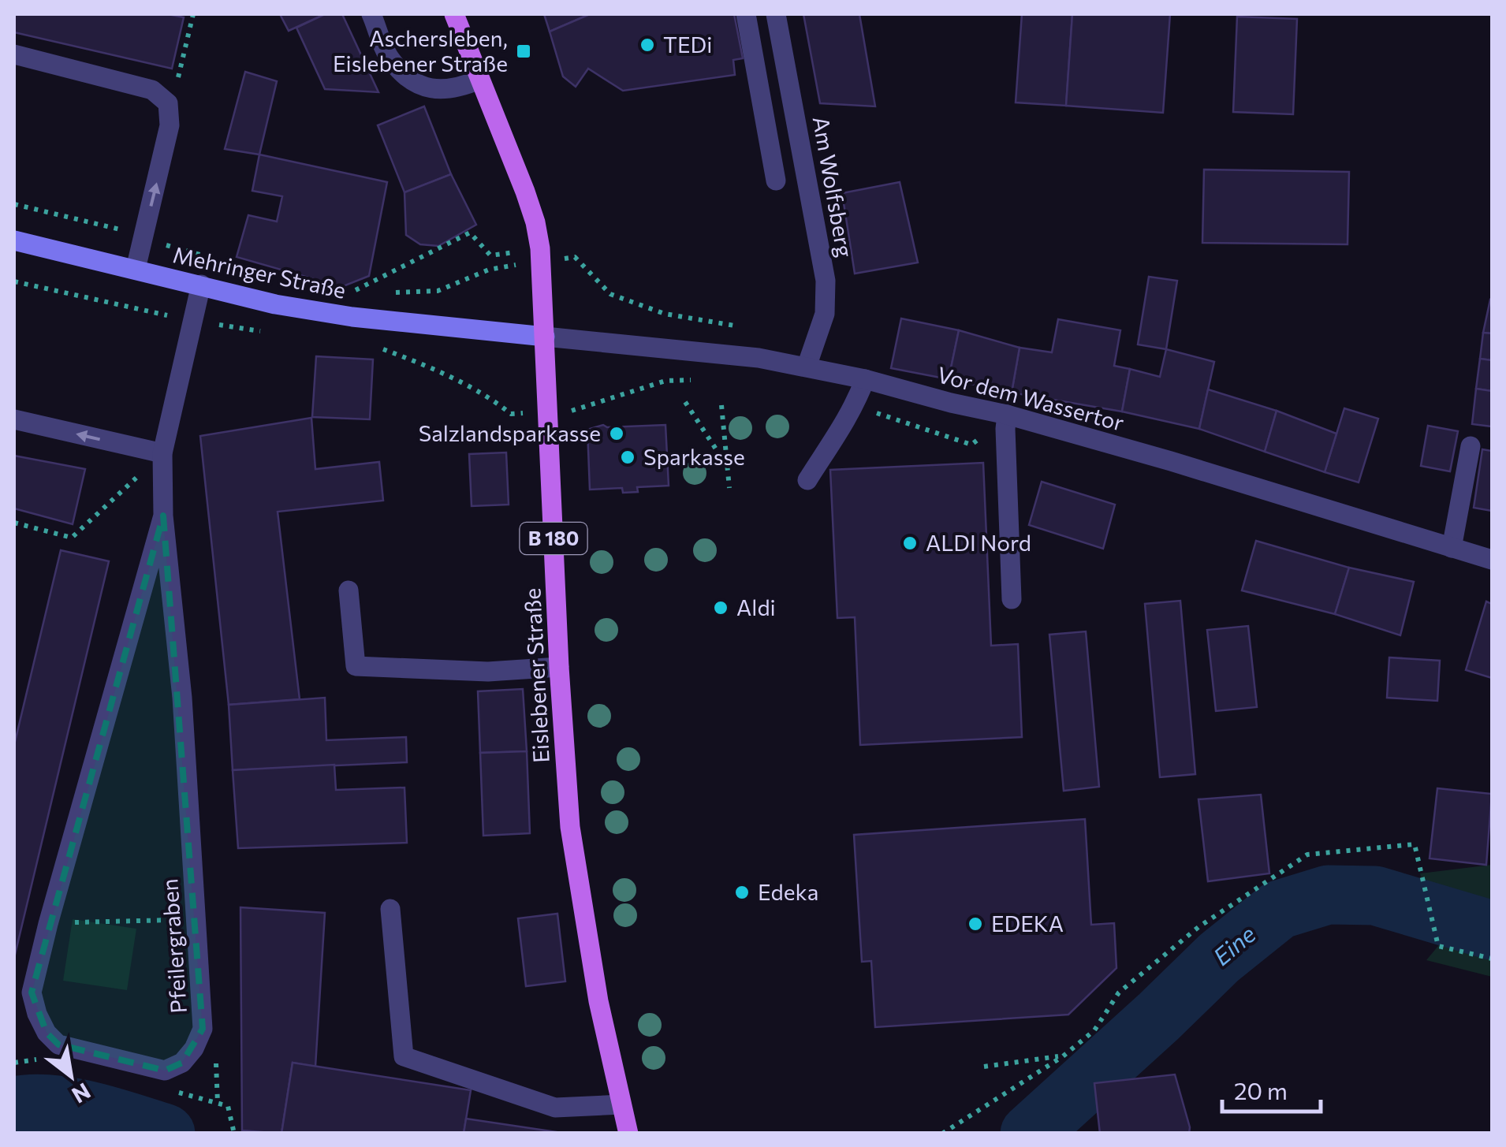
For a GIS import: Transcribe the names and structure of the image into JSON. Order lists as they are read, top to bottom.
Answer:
{
  "streets": {
    "main road": ["Mehringer Straße", "B 180", "Eislebener Straße"],
    "street": ["Am Wolfsberg", "Vor dem Wassertor", "Pfeilergraben"]
  },
  "crossings": [
    ["Am Wolfsberg", "Vor dem Wassertor"],
    ["Mehringer Straße", "Vor dem Wassertor"],
    ["Mehringer Straße", "Eislebener Straße"],
    ["Mehringer Straße", "Pfeilergraben"],
    ["Vor dem Wassertor", "Eislebener Straße"]
  ],
  "water": ["Eine"],
  "places": {
    "other": [
      "TEDi",
      "Salzlandsparkasse",
      "Sparkasse",
      "ALDI Nord",
      "Aldi",
      "Edeka",
      "EDEKA"
    ],
    "transit": ["Aschersleben, Eislebener Straße"]
  },
  "scale_bar": "20 m",
  "north": "bottom right"
}
